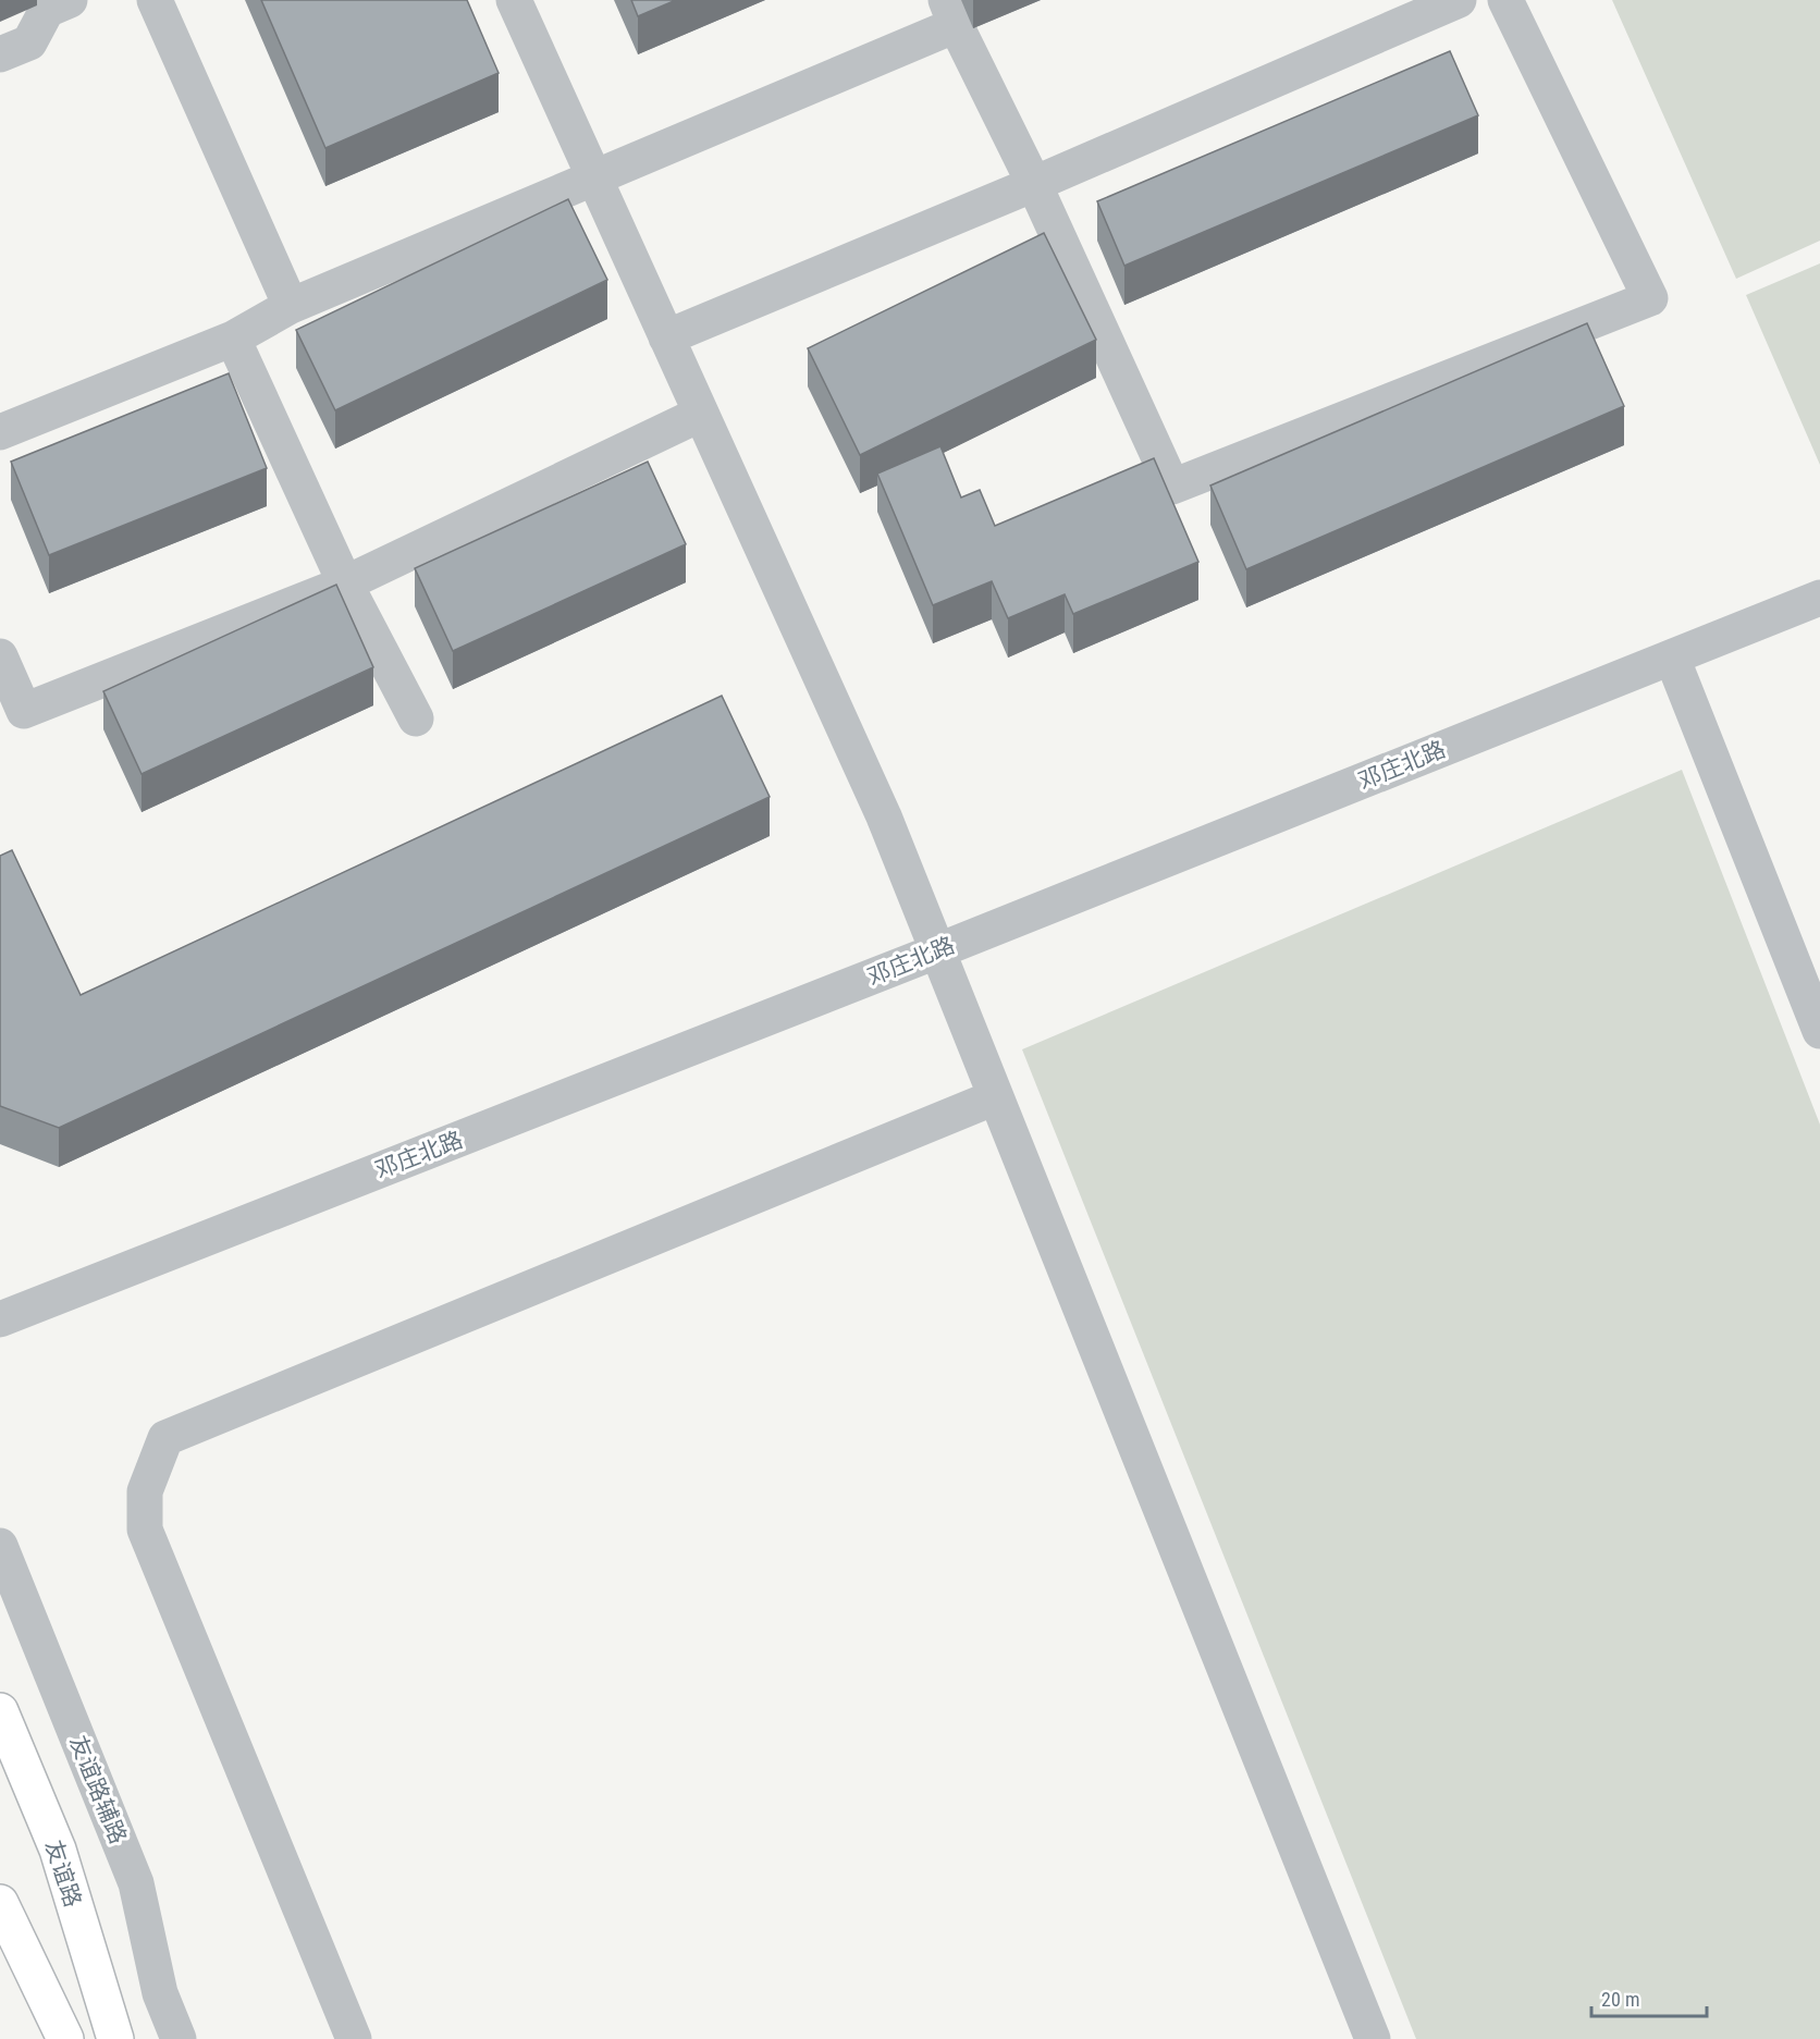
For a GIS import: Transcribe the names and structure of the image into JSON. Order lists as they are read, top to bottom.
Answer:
{
  "streets": {
    "main road": ["友谊路"],
    "street": ["邓庄北路", "友谊路辅路"]
  },
  "scale_bar": "20 m"
}
